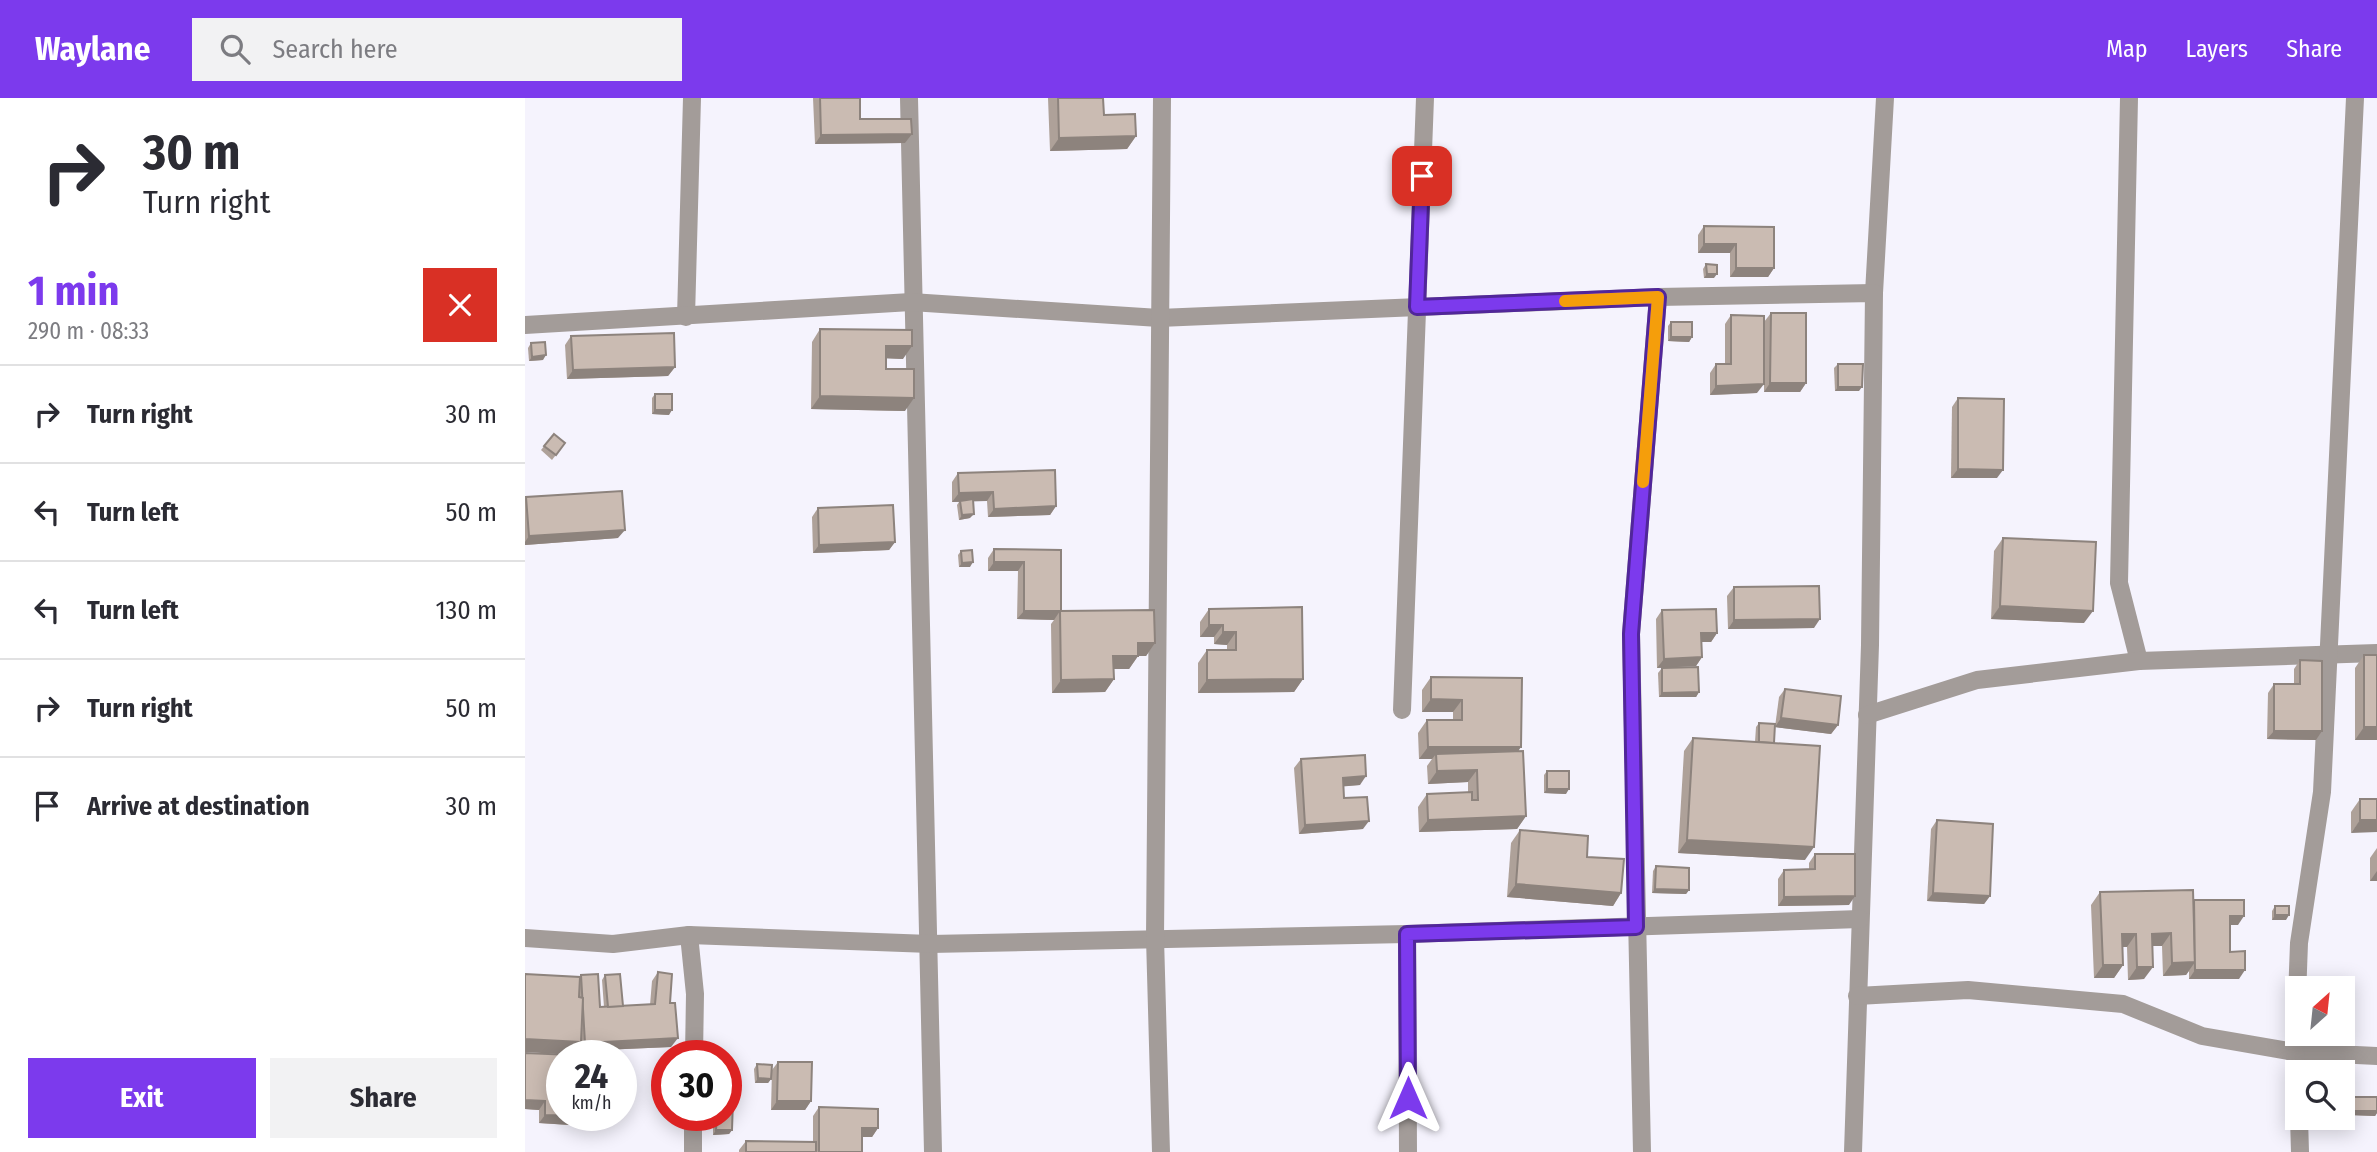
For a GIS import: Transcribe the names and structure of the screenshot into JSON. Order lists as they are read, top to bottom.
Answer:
{
  "north": "top right",
  "page": {
    "header": "Waylane",
    "search": "Search here",
    "nav": ["Map", "Layers", "Share"],
    "turn": ["30 m", "Turn right"],
    "heading": ["1 min", "290 m · 08:33"],
    "list": [
      {
        "name": "Turn right",
        "value": "30 m"
      },
      {
        "name": "Turn left",
        "value": "50 m"
      },
      {
        "name": "Turn left",
        "value": "130 m"
      },
      {
        "name": "Turn right",
        "value": "50 m"
      },
      {
        "name": "Arrive at destination",
        "value": "30 m"
      }
    ],
    "speed": "24 km/h",
    "limit": "30",
    "buttons": ["Exit", "Share"]
  }
}
